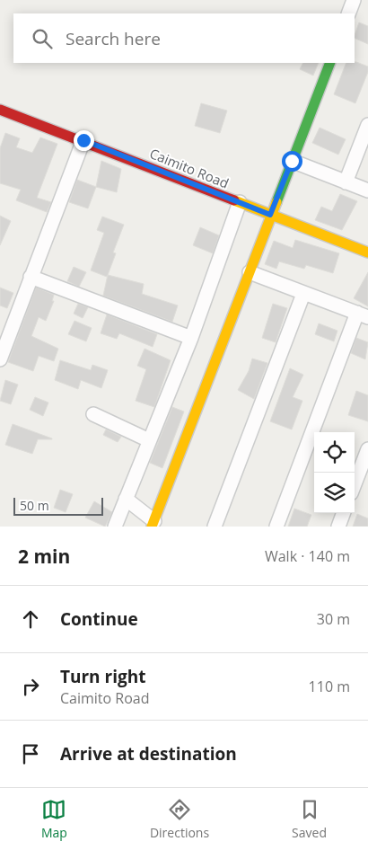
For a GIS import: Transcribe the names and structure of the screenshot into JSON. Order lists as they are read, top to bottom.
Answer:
{
  "streets": {
    "street": ["Caimito Road"]
  },
  "scale_bar": "50 m",
  "page": {
    "search": "Search here",
    "scale": "50 m",
    "heading": ["2 min", "Walk · 140 m"],
    "list": [
      ["Continue", "30 m"],
      ["Turn right", "Caimito Road", "110 m"],
      "Arrive at destination"
    ],
    "nav": ["Map", "Directions", "Saved"]
  }
}
